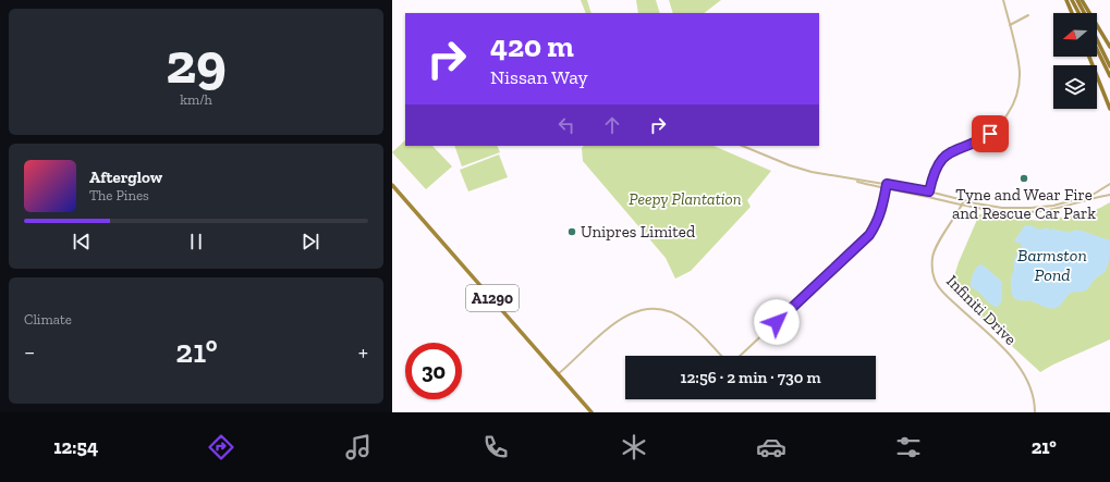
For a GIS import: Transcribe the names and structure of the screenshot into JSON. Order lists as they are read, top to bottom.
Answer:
{
  "streets": {
    "main road": ["A1290"],
    "street": ["Infiniti Drive"]
  },
  "water": ["Barmston Pond"],
  "parks": ["Peepy Plantation"],
  "places": ["Tyne and Wear Fire and Rescue Car Park", "Unipres Limited"],
  "north": "left",
  "page": {
    "tile": [
      ["29", "km/h"],
      "Climate"
    ],
    "turn": ["420 m", "Nissan Way"],
    "song": ["Afterglow", "The Pines"],
    "heat": ["−", "21°", "+"],
    "limit": "30",
    "trip": "12:56 · 2 min · 730 m",
    "tabs": ["12:54", "21°"]
  }
}
